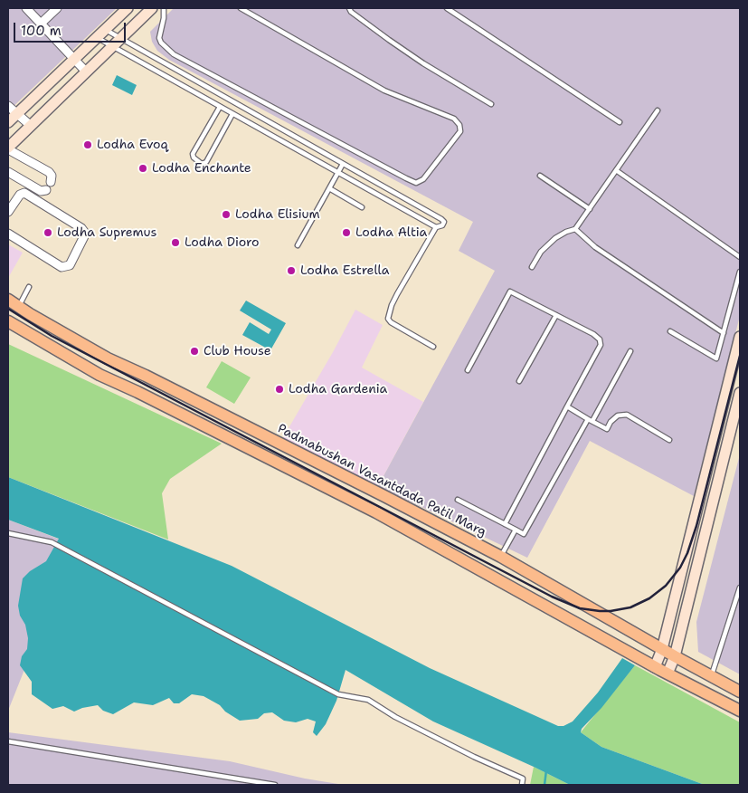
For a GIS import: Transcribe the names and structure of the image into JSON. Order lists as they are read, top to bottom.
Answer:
{
  "streets": {
    "main road": ["Padmabushan Vasantdada Patil Marg"]
  },
  "places": [
    "Lodha Evoq",
    "Lodha Enchante",
    "Lodha Elisium",
    "Lodha Supremus",
    "Lodha Altia",
    "Lodha Dioro",
    "Lodha Estrella",
    "Club House",
    "Lodha Gardenia"
  ],
  "scale_bar": "100 m"
}
